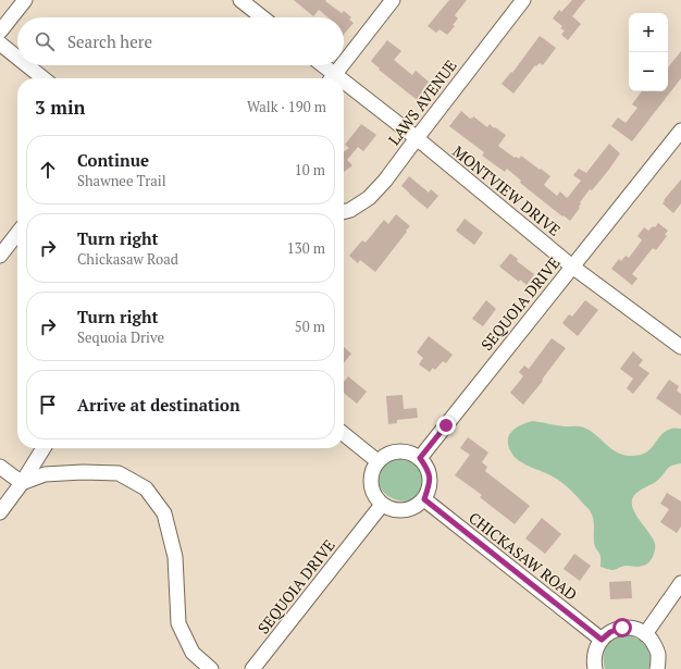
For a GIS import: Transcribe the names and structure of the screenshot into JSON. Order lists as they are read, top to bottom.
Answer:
{
  "streets": {
    "street": [
      "LAWS AVENUE",
      "MONTVIEW DRIVE",
      "SEQUOIA DRIVE",
      "CHICKASAW ROAD"
    ]
  },
  "crossings": [
    ["LAWS AVENUE", "MONTVIEW DRIVE"],
    ["MONTVIEW DRIVE", "SEQUOIA DRIVE"],
    ["SEQUOIA DRIVE", "CHICKASAW ROAD"]
  ],
  "page": {
    "map_buttons": ["+", "−"],
    "search": "Search here",
    "heading": ["3 min", "Walk · 190 m"],
    "list": [
      ["Continue", "Shawnee Trail", "10 m"],
      ["Turn right", "Chickasaw Road", "130 m"],
      ["Turn right", "Sequoia Drive", "50 m"],
      "Arrive at destination"
    ]
  }
}
